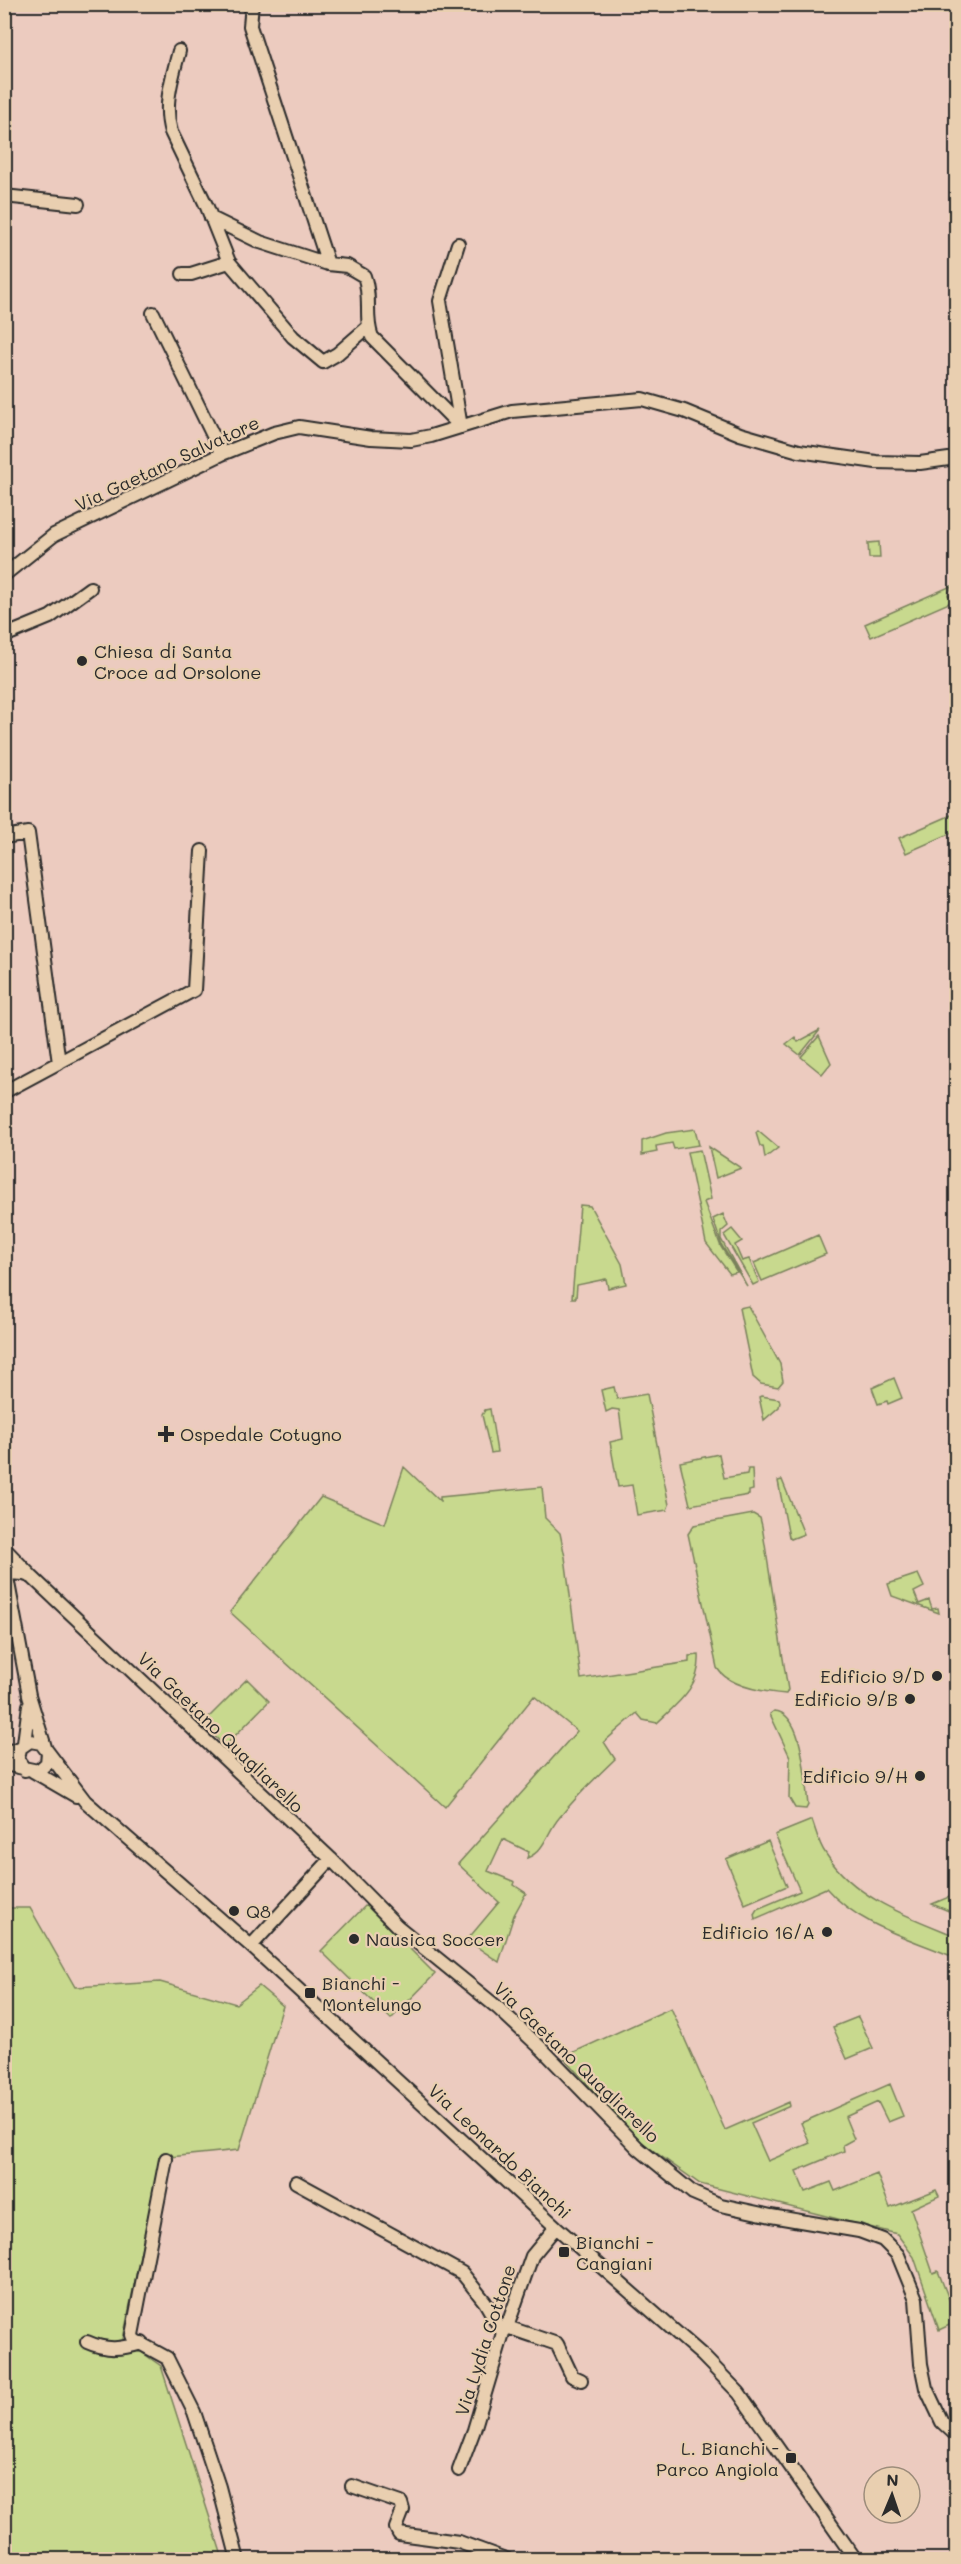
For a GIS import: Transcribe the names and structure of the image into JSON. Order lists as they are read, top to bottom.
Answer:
{
  "streets": {
    "street": [
      "Via Gaetano Salvatore",
      "Via Gaetano Quagliarello",
      "Via Leonardo Bianchi",
      "Via Lydia Cottone"
    ]
  },
  "crossings": [
    ["Via Leonardo Bianchi", "Via Lydia Cottone"]
  ],
  "places": {
    "other": [
      "Chiesa di Santa Croce ad Orsolone",
      "Edificio 9/D",
      "Edificio 9/B",
      "Edificio 9/H",
      "Q8",
      "Edificio 16/A",
      "Nausica Soccer"
    ],
    "health": ["Ospedale Cotugno"],
    "transit": ["Bianchi - Montelungo", "Bianchi - Cangiani", "L. Bianchi - Parco Angiola"]
  },
  "north": "top"
}
